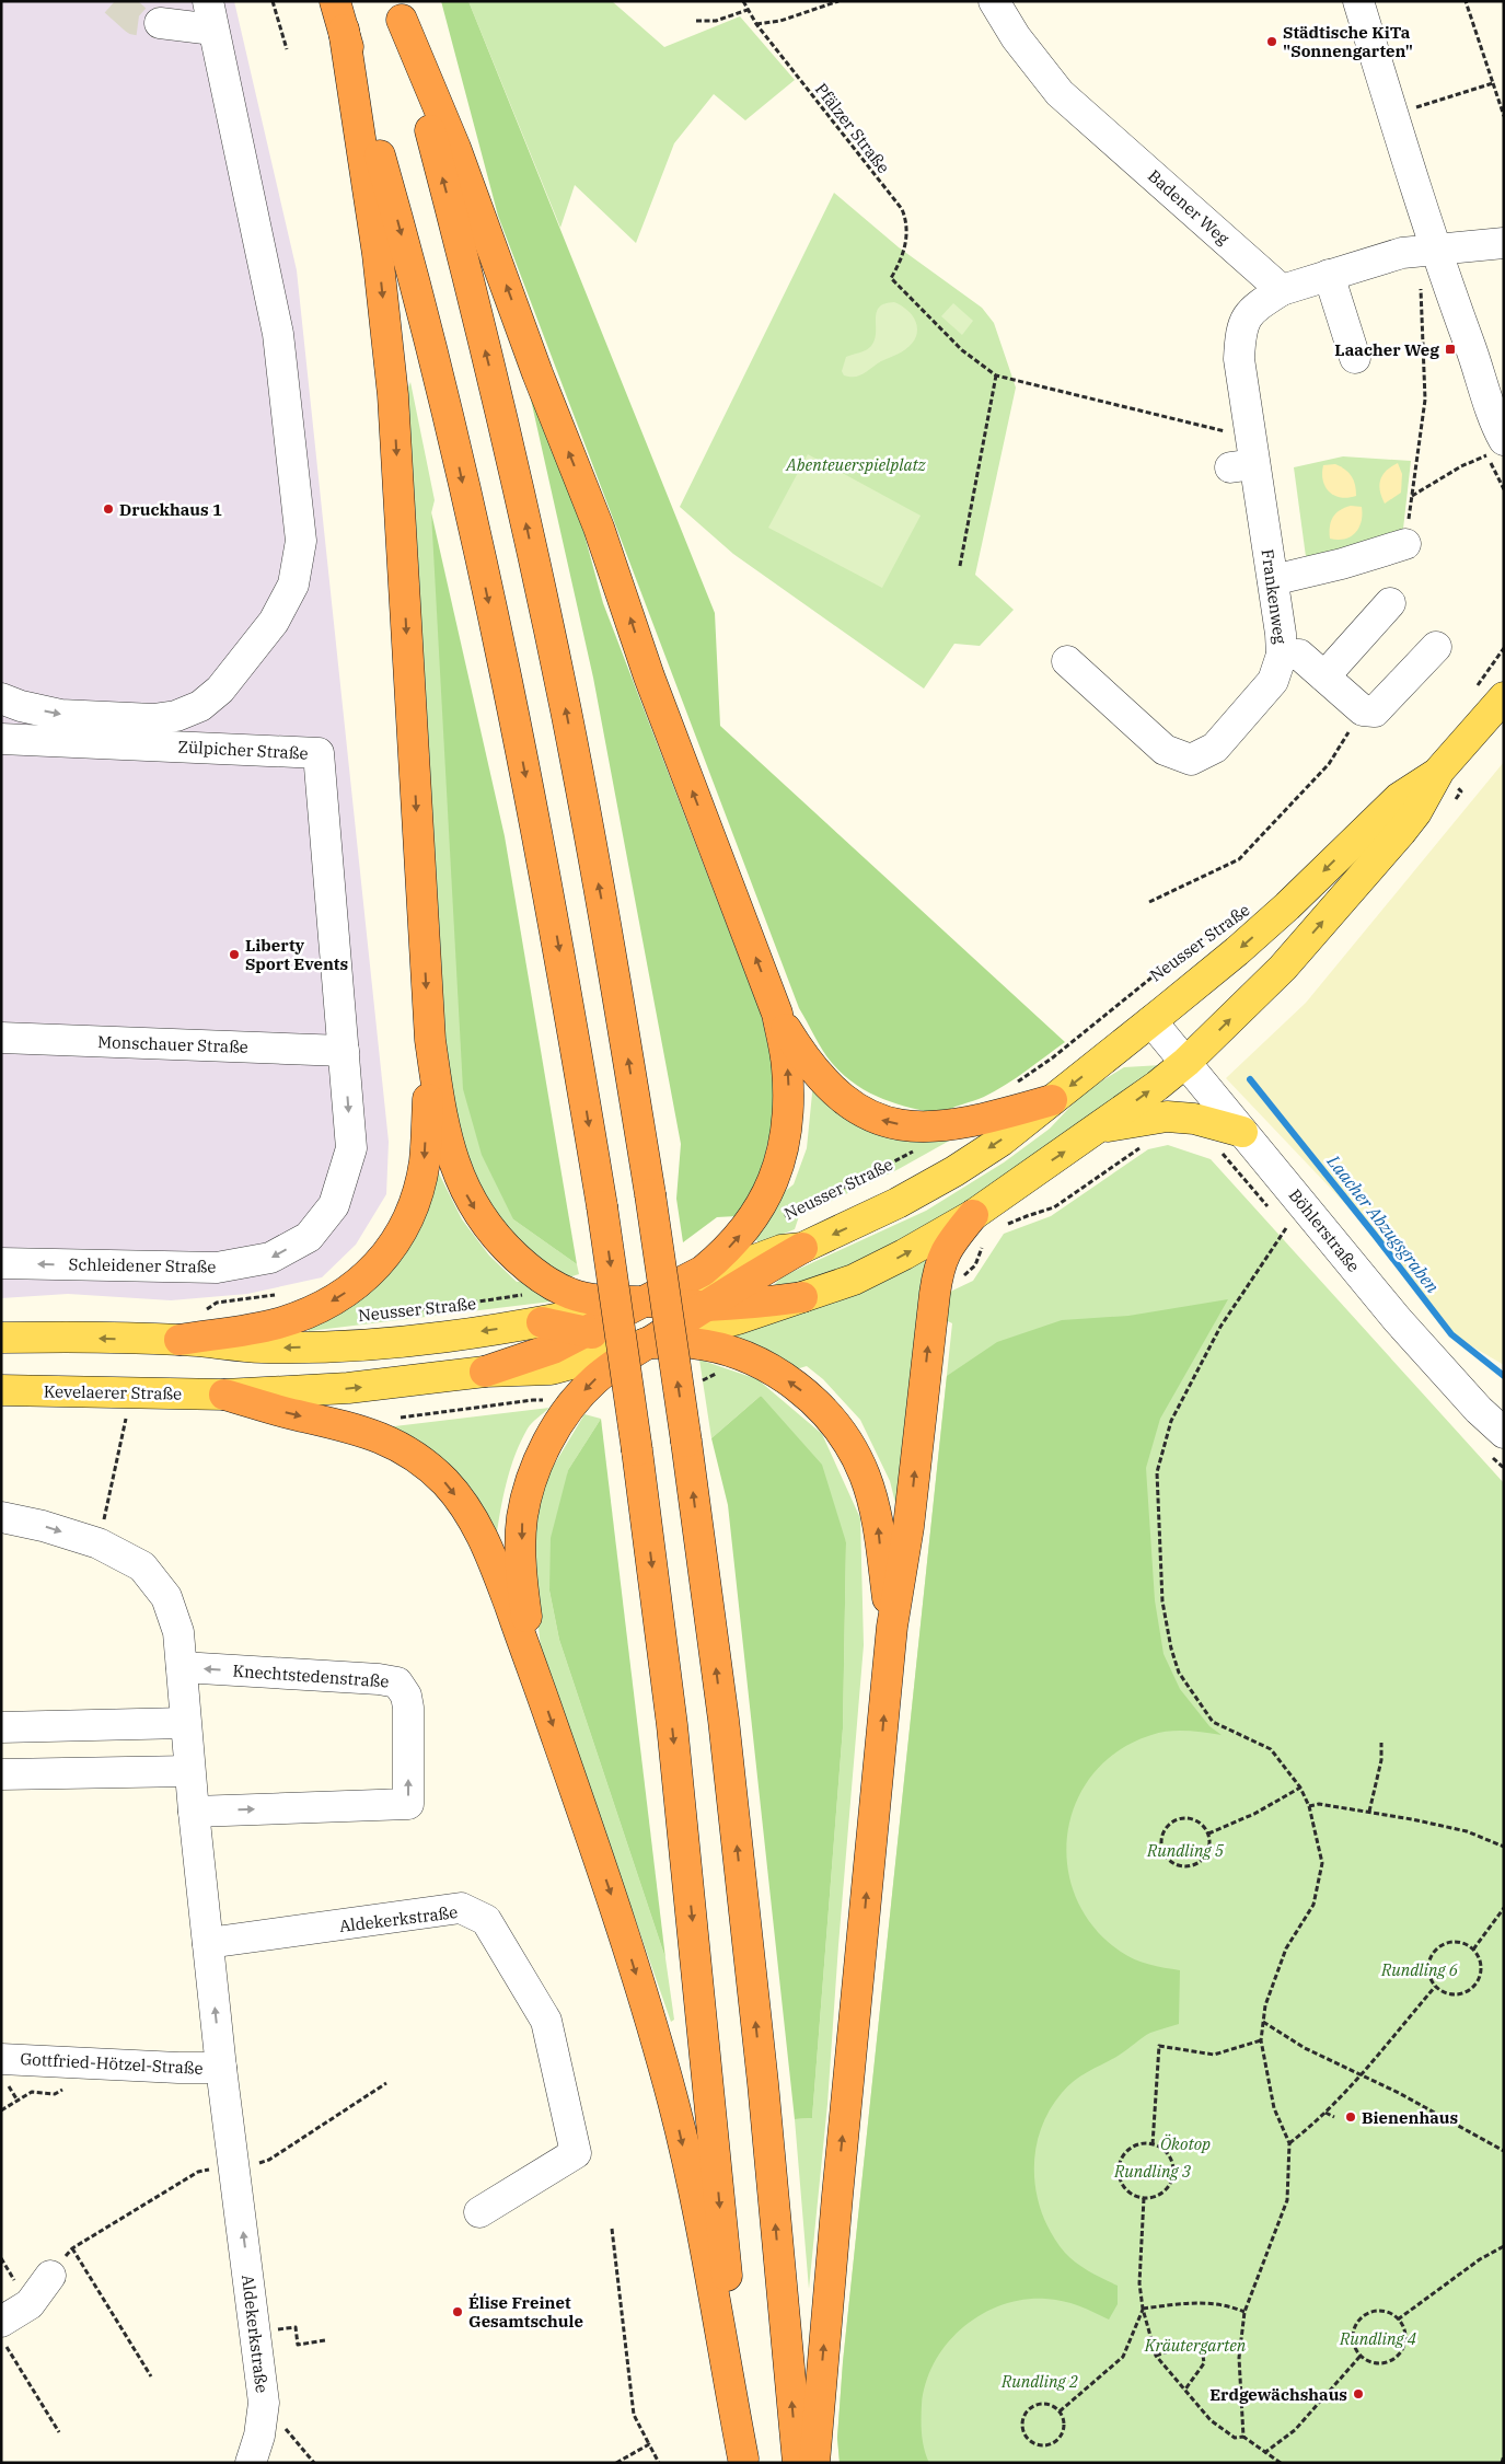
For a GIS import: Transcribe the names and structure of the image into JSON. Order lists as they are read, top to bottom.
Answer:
{
  "streets": {
    "main road": ["Neusser Straße", "Kevelaerer Straße"],
    "street": [
      "Badener Weg",
      "Frankenweg",
      "Zülpicher Straße",
      "Monschauer Straße",
      "Böhlerstraße",
      "Schleidener Straße",
      "Knechtstedenstraße",
      "Aldekerkstraße",
      "Gottfried-Hötzel-Straße"
    ],
    "path": ["Pfälzer Straße"]
  },
  "crossings": [
    ["Badener Weg", "Frankenweg"],
    ["Zülpicher Straße", "Monschauer Straße"],
    ["Zülpicher Straße", "Schleidener Straße"],
    ["Neusser Straße", "Böhlerstraße"],
    ["Neusser Straße", "Kevelaerer Straße"],
    ["Monschauer Straße", "Schleidener Straße"],
    ["Knechtstedenstraße", "Aldekerkstraße"],
    ["Aldekerkstraße", "Gottfried-Hötzel-Straße"]
  ],
  "water": ["Laacher Abzugsgraben"],
  "parks": [
    "Abenteuerspielplatz",
    "Rundling 5",
    "Rundling 6",
    "Ökotop",
    "Rundling 3",
    "Rundling 4",
    "Kräutergarten",
    "Rundling 2"
  ],
  "places": {
    "other": [
      "Städtische KiTa \"Sonnengarten\"",
      "Druckhaus 1",
      "Liberty Sport Events",
      "Bienenhaus",
      "Élise Freinet Gesamtschule",
      "Erdgewächshaus"
    ],
    "transit": ["Laacher Weg"]
  }
}
